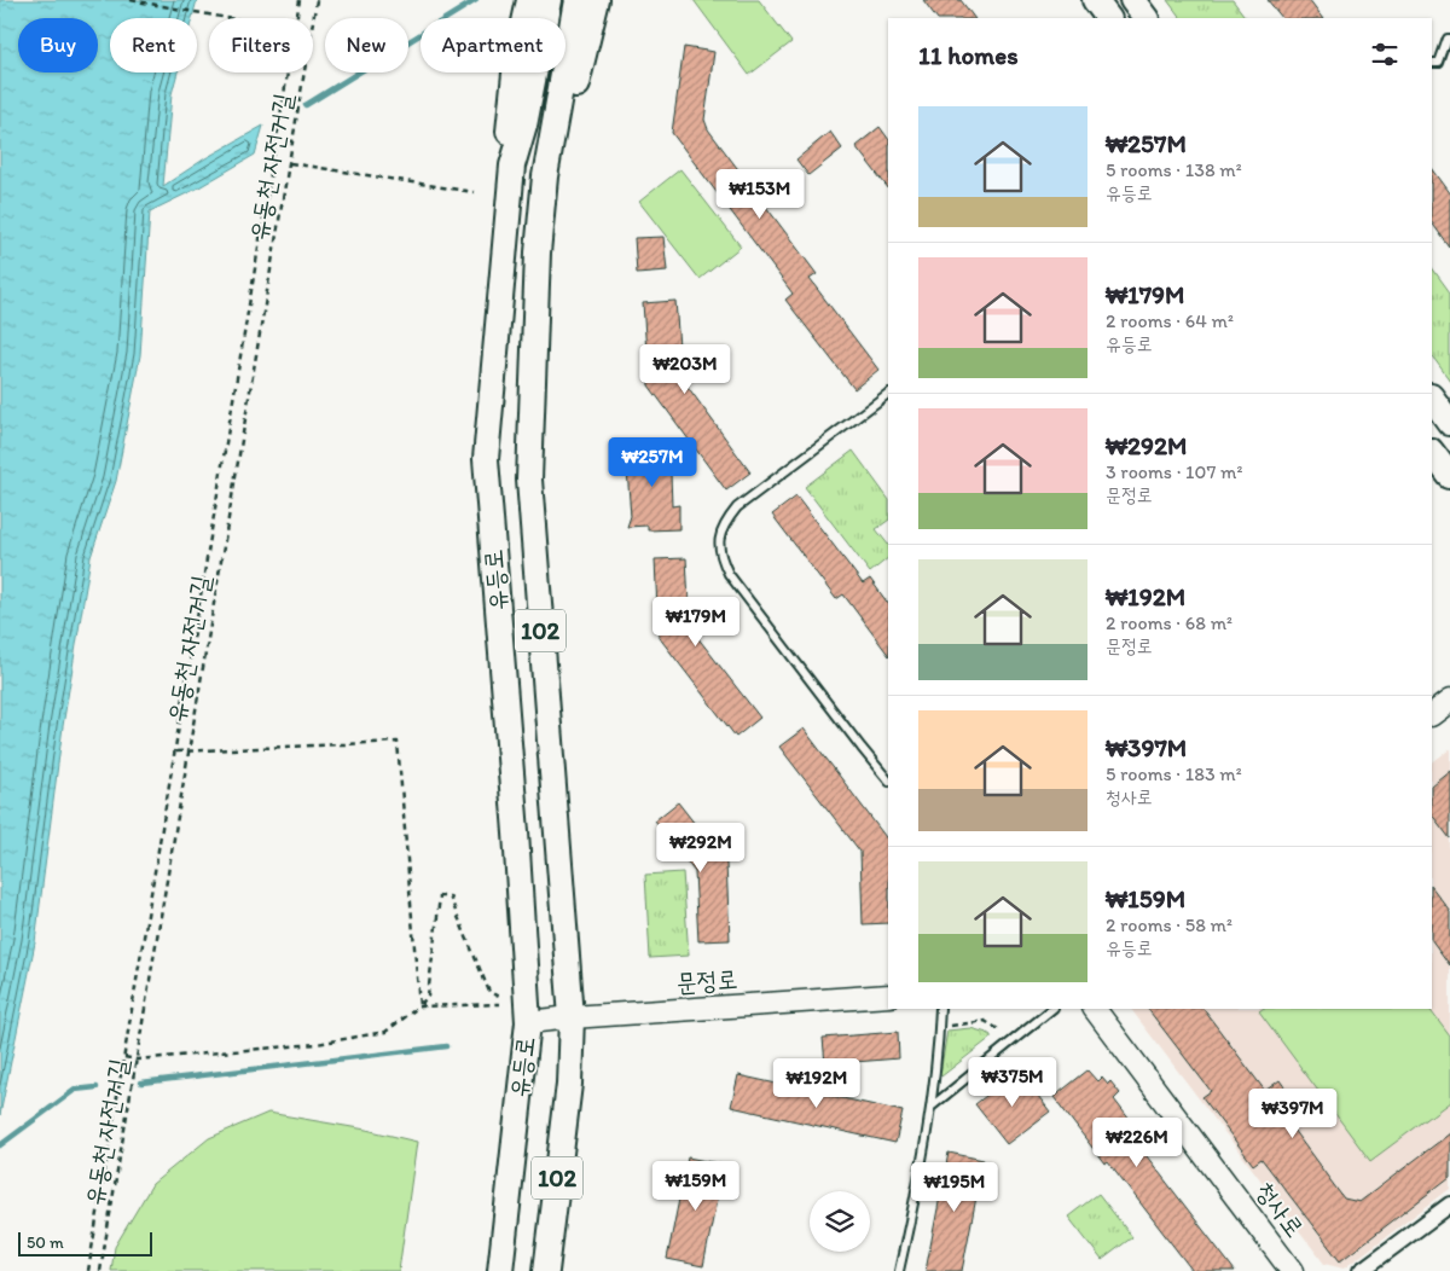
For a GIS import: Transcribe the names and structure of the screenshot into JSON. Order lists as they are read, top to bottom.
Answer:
{
  "streets": {
    "main road": [
      "유등로",
      "102",
      "문정로",
      "청사로"
    ],
    "path": ["유동천 자전거길"]
  },
  "crossings": [
    ["유등로", "102"],
    ["유등로", "문정로"]
  ],
  "scale_bar": "50 m",
  "page": {
    "chip": [
      "Buy",
      "Rent",
      "Filters",
      "New",
      "Apartment"
    ],
    "heading": "11 homes",
    "list": [
      {
        "name": "₩257M",
        "note": "5 rooms · 138 m² · 유등로"
      },
      {
        "name": "₩179M",
        "note": "2 rooms · 64 m² · 유등로"
      },
      {
        "name": "₩292M",
        "note": "3 rooms · 107 m² · 문정로"
      },
      {
        "name": "₩192M",
        "note": "2 rooms · 68 m² · 문정로"
      },
      {
        "name": "₩397M",
        "note": "5 rooms · 183 m² · 청사로"
      },
      {
        "name": "₩159M",
        "note": "2 rooms · 58 m² · 유등로"
      }
    ],
    "price": [
      "₩153M",
      "₩203M",
      "₩257M",
      "₩179M",
      "₩292M",
      "₩375M",
      "₩192M",
      "₩397M",
      "₩226M",
      "₩159M",
      "₩195M"
    ],
    "scale": "50 m"
  }
}
